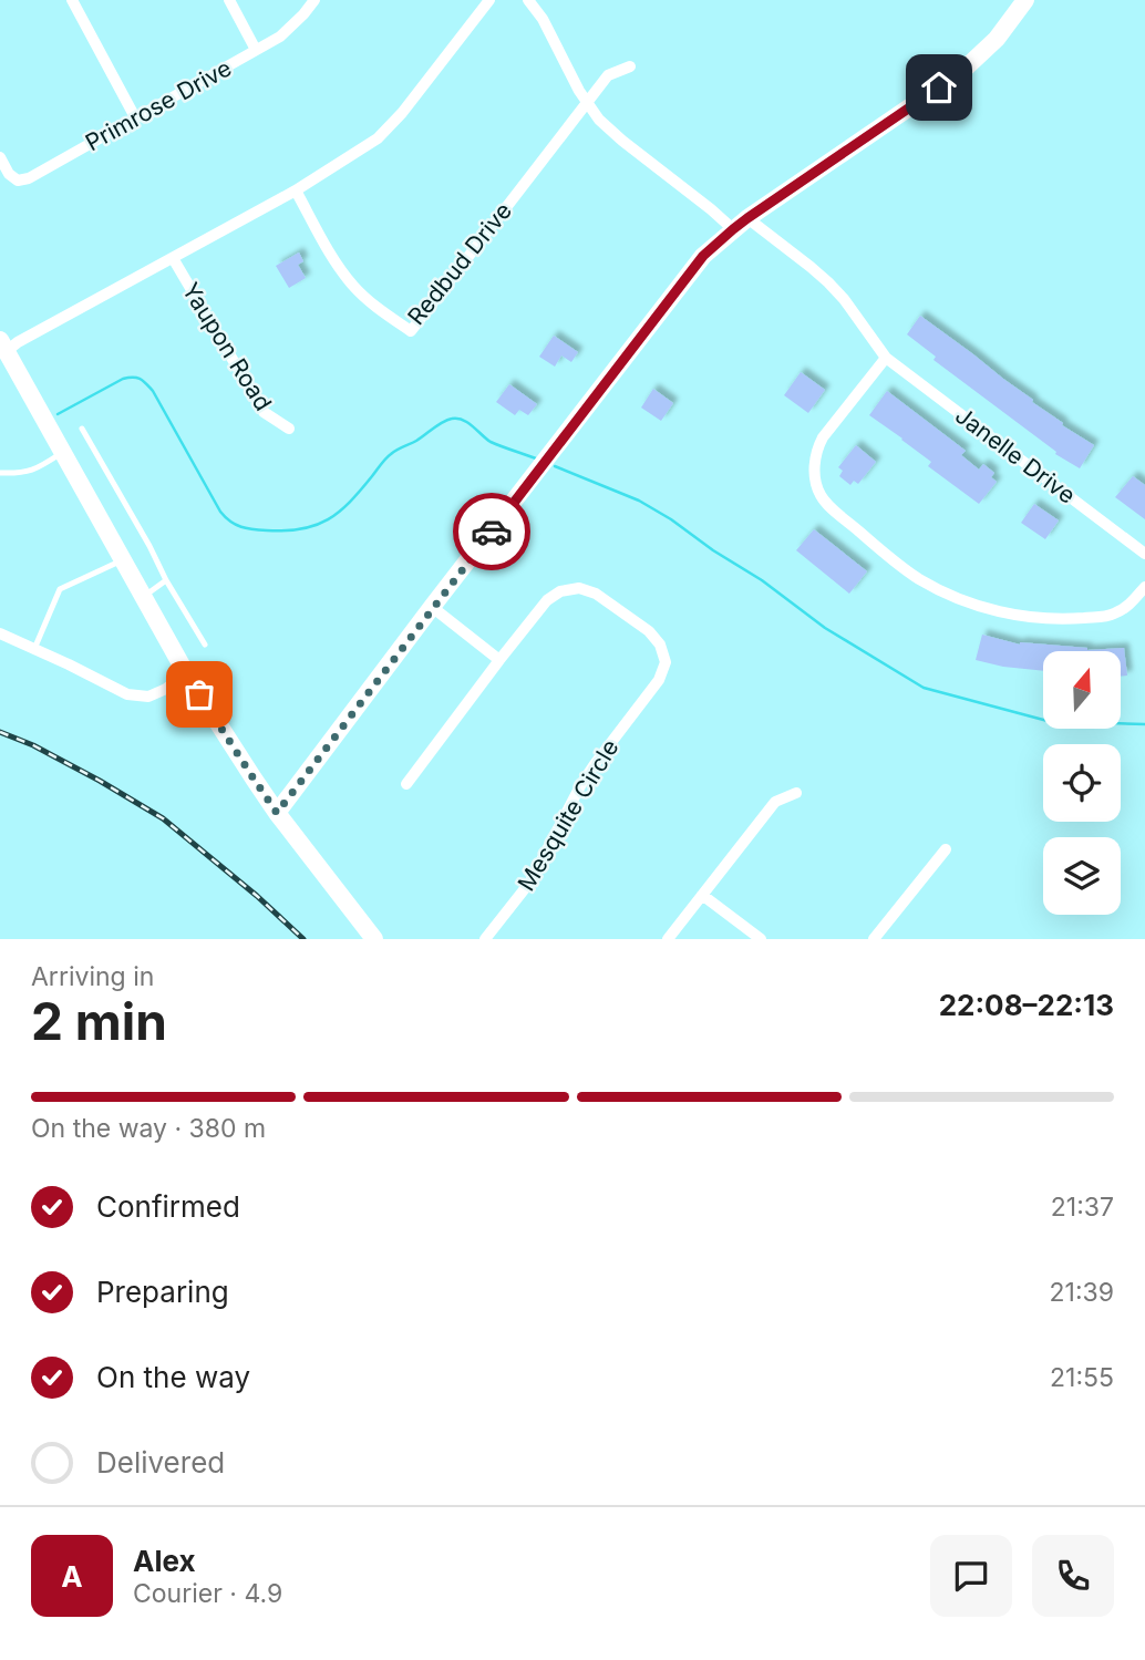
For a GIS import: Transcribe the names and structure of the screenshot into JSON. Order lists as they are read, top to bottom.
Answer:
{
  "streets": {
    "street": [
      "Primrose Drive",
      "Redbud Drive",
      "Yaupon Road",
      "Janelle Drive",
      "Mesquite Circle"
    ]
  },
  "crossings": [
    ["Redbud Drive", "Janelle Drive"]
  ],
  "north": "top",
  "page": {
    "heading": ["2 min", "Arriving in", "22:08–22:13"],
    "panel": ["Alex", "Courier · 4.9"],
    "bar": "On the way · 380 m",
    "list": [
      ["Confirmed", "21:37"],
      ["Preparing", "21:39"],
      ["On the way", "21:55"],
      "Delivered"
    ],
    "round": "A"
  }
}
